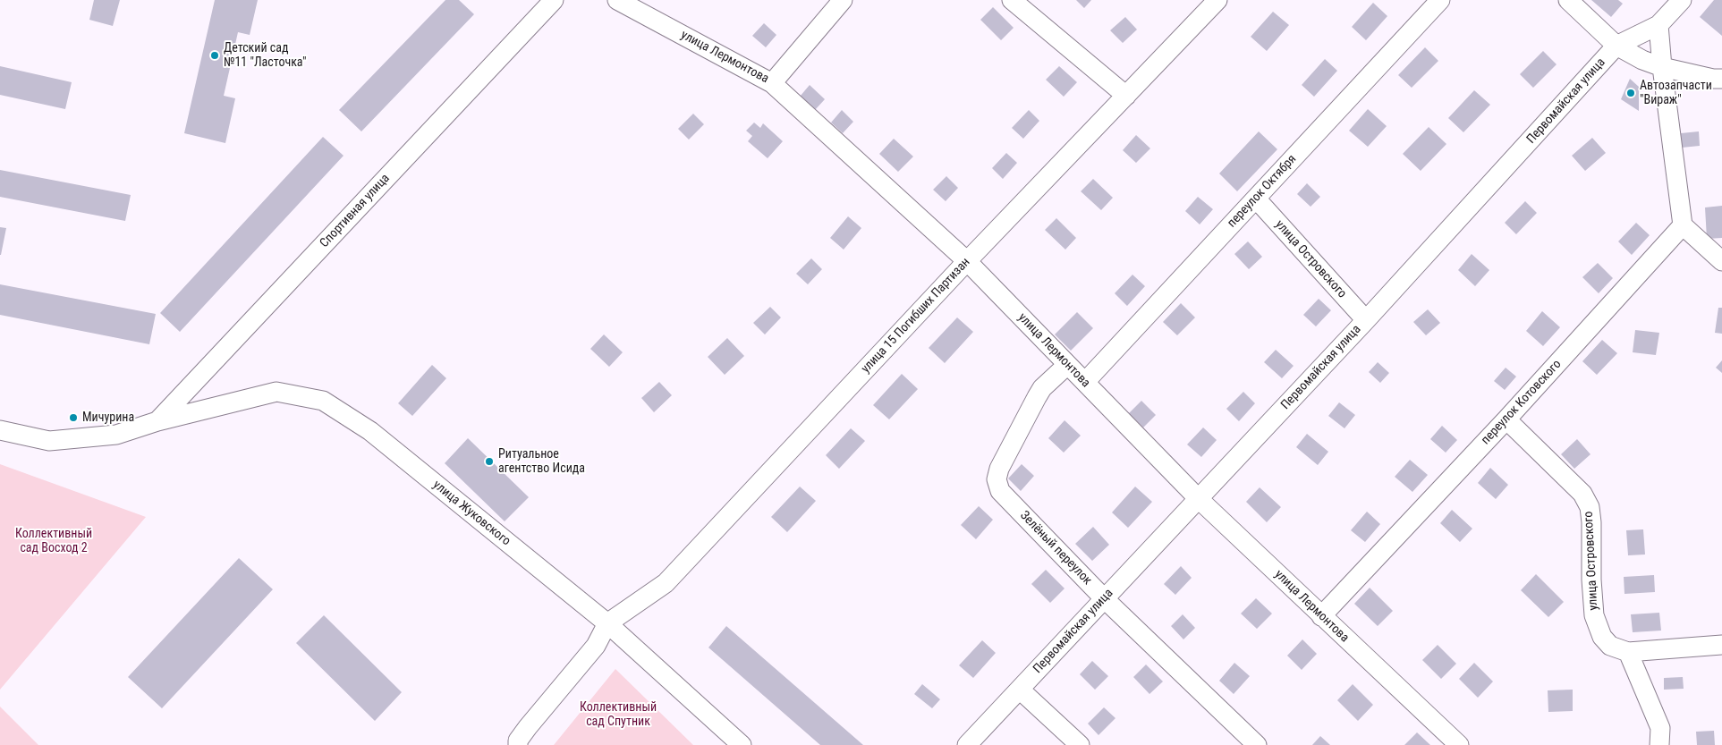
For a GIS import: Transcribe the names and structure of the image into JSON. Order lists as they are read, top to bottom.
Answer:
{
  "streets": {
    "street": [
      "улица Лермонтова",
      "Первомайская улица",
      "переулок Октября",
      "Спортивная улица",
      "улица Островского",
      "улица 15 Погибших Партизан",
      "переулок Котовского",
      "улица Жуковского",
      "Зелёный переулок"
    ]
  },
  "crossings": [
    ["улица Лермонтова", "Первомайская улица"],
    ["улица Лермонтова", "переулок Октября"],
    ["улица Лермонтова", "улица 15 Погибших Партизан"],
    ["улица Лермонтова", "переулок Котовского"],
    ["улица Лермонтова", "Зелёный переулок"],
    ["Первомайская улица", "улица Островского"],
    ["Первомайская улица", "Зелёный переулок"],
    ["переулок Октября", "улица Островского"],
    ["Спортивная улица", "улица Жуковского"],
    ["улица Островского", "переулок Котовского"],
    ["улица 15 Погибших Партизан", "улица Жуковского"]
  ],
  "parks": ["Коллективный сад Восход 2", "Коллективный сад Спутник"],
  "places": [
    "Детский сад №11 \"Ласточка\"",
    "Автозапчасти \"Вираж\"",
    "Мичурина",
    "Ритуальное агентство Исида"
  ]
}
